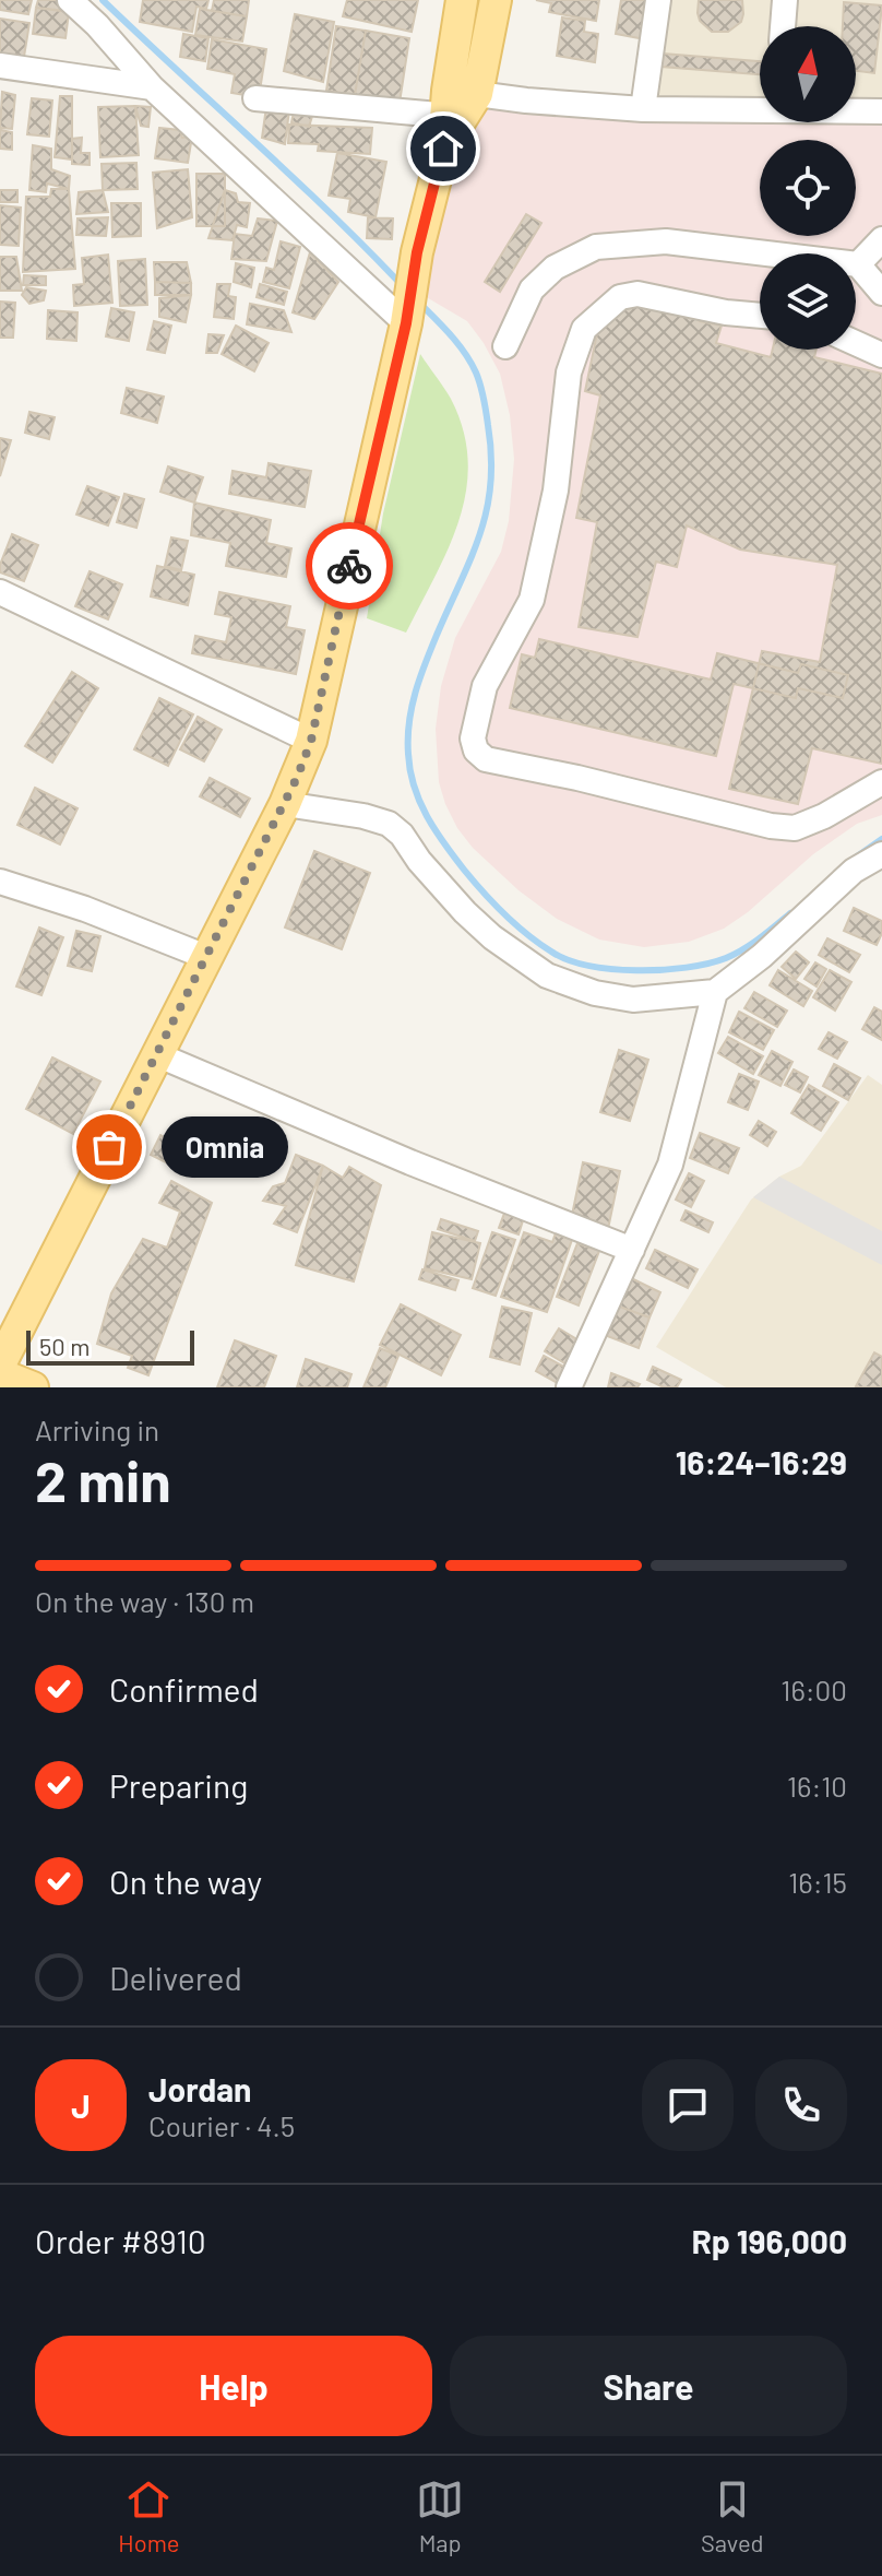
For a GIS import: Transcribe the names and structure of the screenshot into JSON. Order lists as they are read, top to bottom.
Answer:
{
  "places": ["Omnia"],
  "scale_bar": "50 m",
  "north": "top",
  "page": {
    "bubble": "Omnia",
    "scale": "50 m",
    "heading": ["2 min", "Arriving in", "16:24–16:29"],
    "panel": [
      "Jordan",
      "Courier · 4.5",
      "Order #8910",
      "Rp 196,000"
    ],
    "bar": "On the way · 130 m",
    "list": [
      ["Confirmed", "16:00"],
      ["Preparing", "16:10"],
      ["On the way", "16:15"],
      "Delivered"
    ],
    "round": "J",
    "buttons": ["Help", "Share"],
    "tabs": ["Home", "Map", "Saved"]
  }
}
